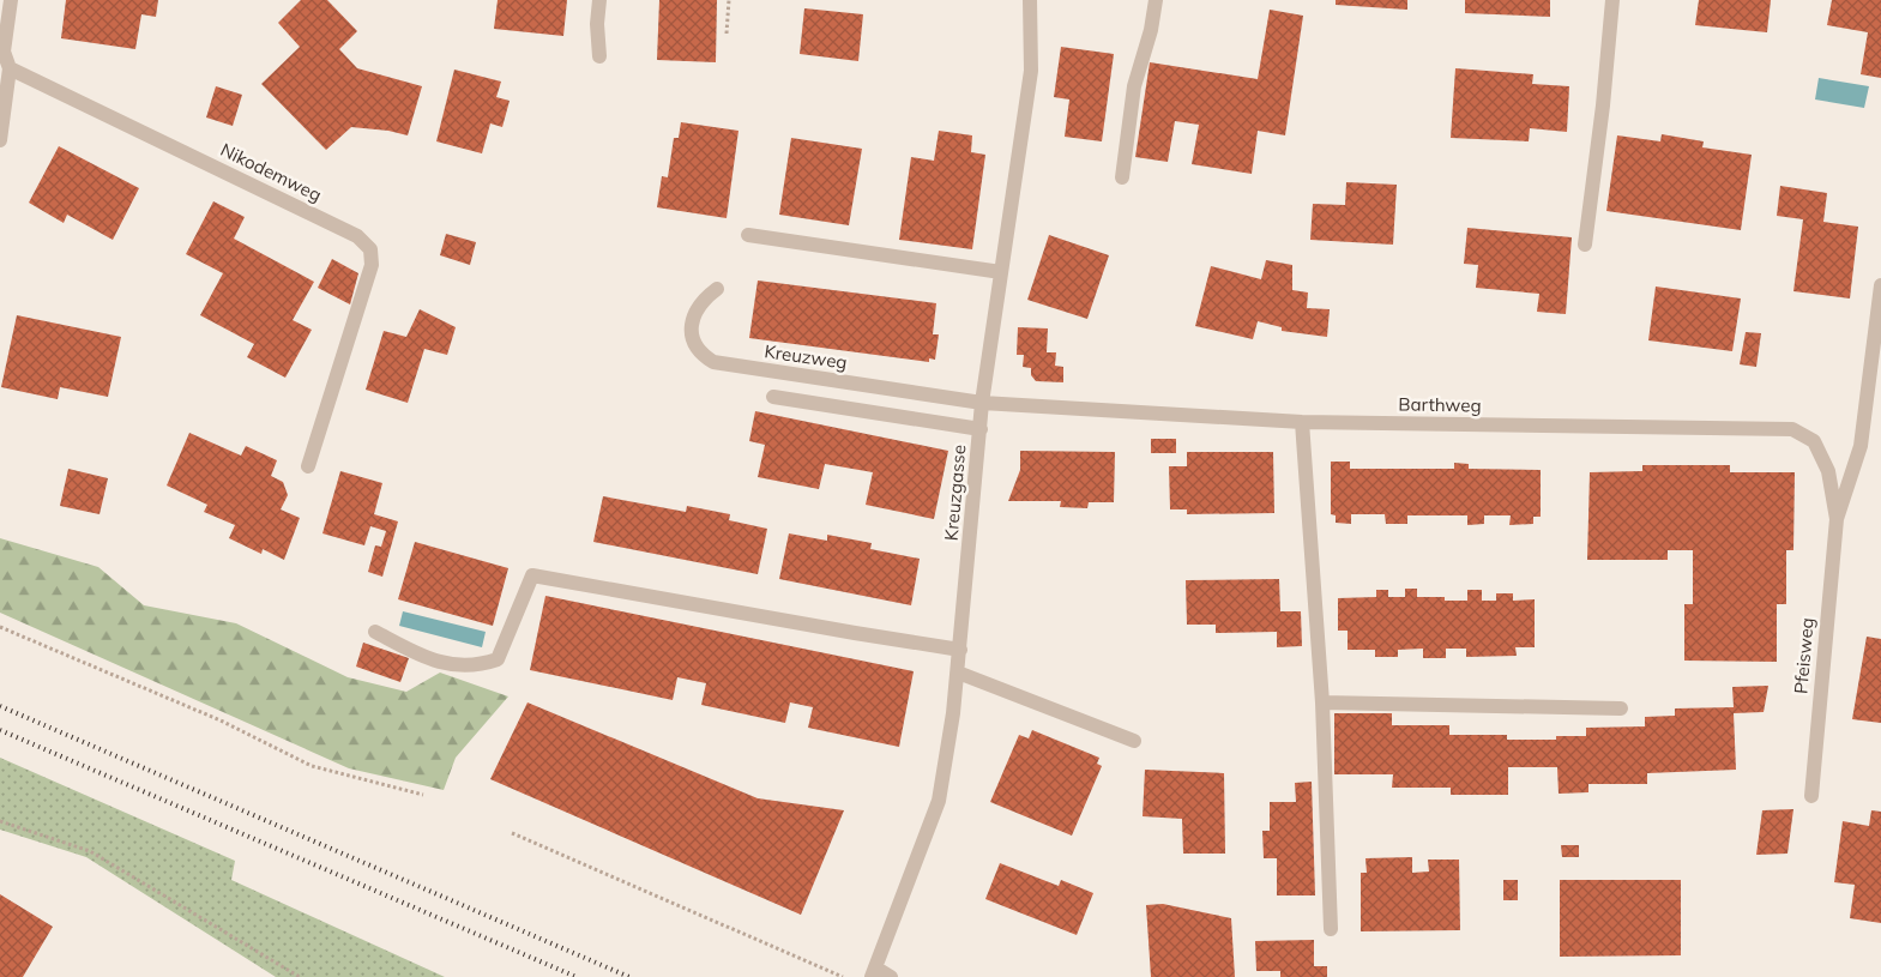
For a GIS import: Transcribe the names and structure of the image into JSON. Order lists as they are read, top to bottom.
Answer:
{
  "streets": {
    "street": [
      "Nikodemweg",
      "Kreuzweg",
      "Barthweg",
      "Kreuzgasse",
      "Pfeisweg"
    ]
  },
  "crossings": [
    ["Kreuzweg", "Barthweg"],
    ["Kreuzweg", "Kreuzgasse"],
    ["Barthweg", "Kreuzgasse"],
    ["Barthweg", "Pfeisweg"]
  ]
}
